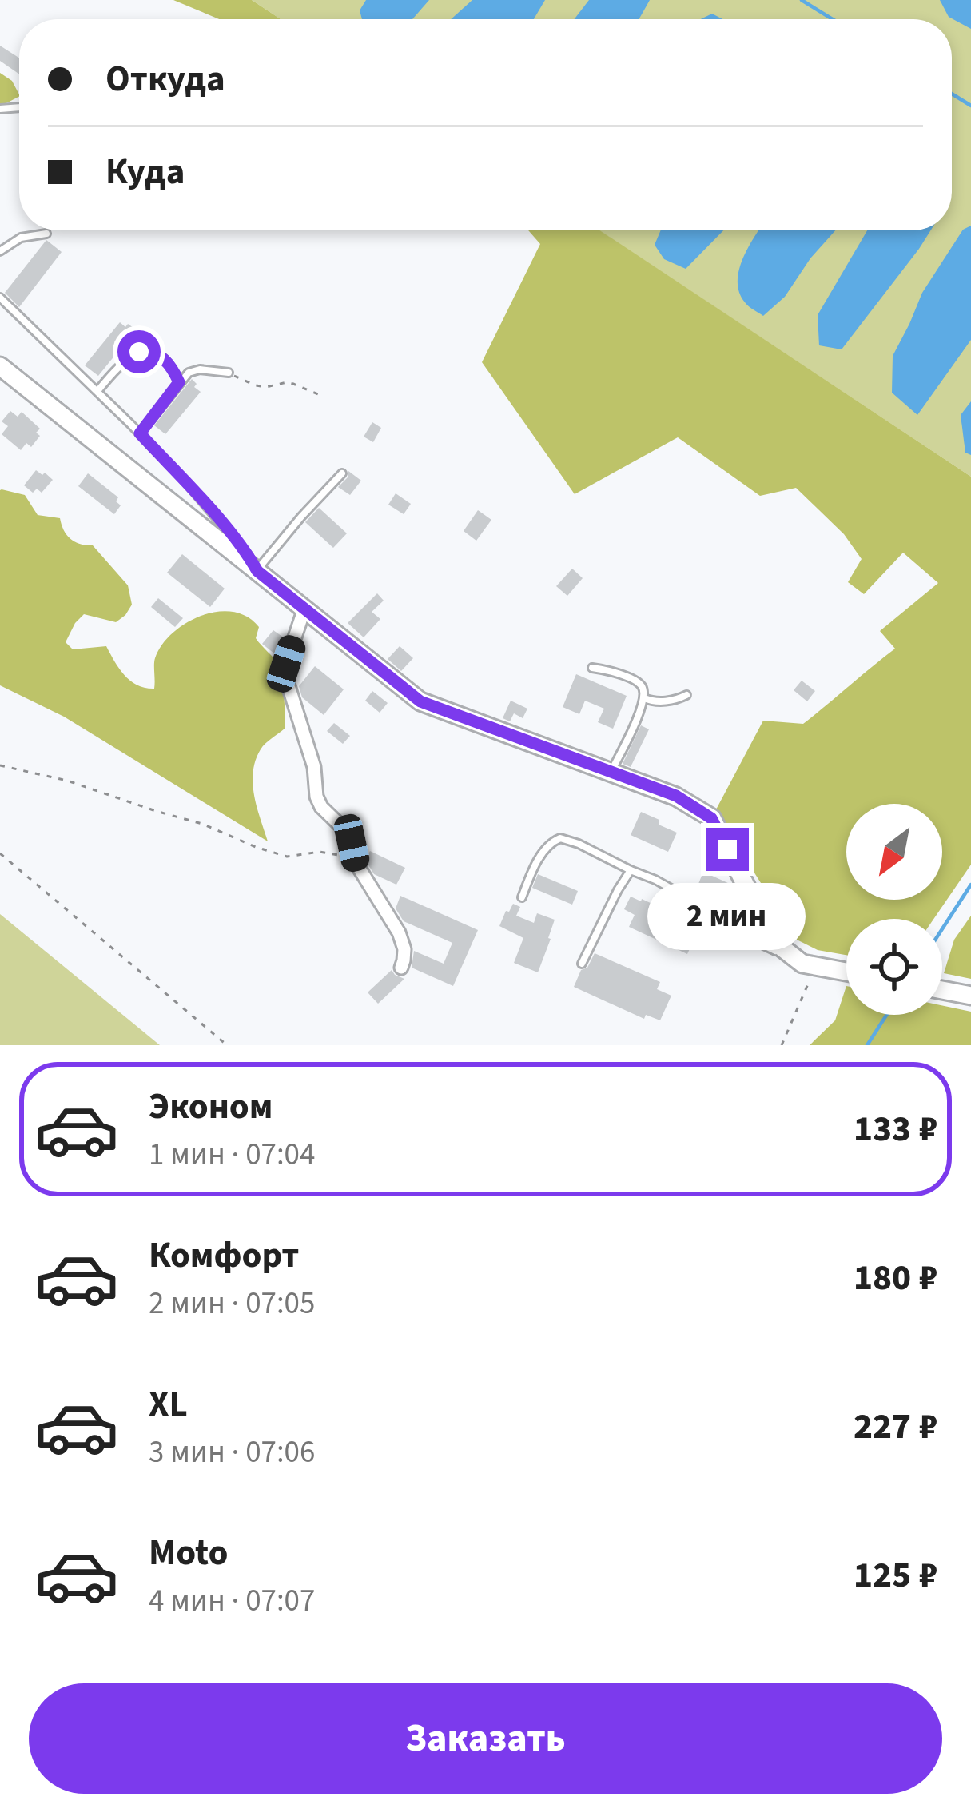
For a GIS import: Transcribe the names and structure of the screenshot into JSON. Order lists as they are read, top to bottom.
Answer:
{
  "north": "bottom left",
  "page": {
    "banner": ["Откуда", "Куда"],
    "bubble": "2 мин",
    "list": [
      {
        "name": "Эконом",
        "note": "1 мин · 07:04",
        "value": "133 ₽"
      },
      {
        "name": "Комфорт",
        "note": "2 мин · 07:05",
        "value": "180 ₽"
      },
      {
        "name": "XL",
        "note": "3 мин · 07:06",
        "value": "227 ₽"
      },
      {
        "name": "Moto",
        "note": "4 мин · 07:07",
        "value": "125 ₽"
      }
    ],
    "buttons": "Заказать"
  }
}
